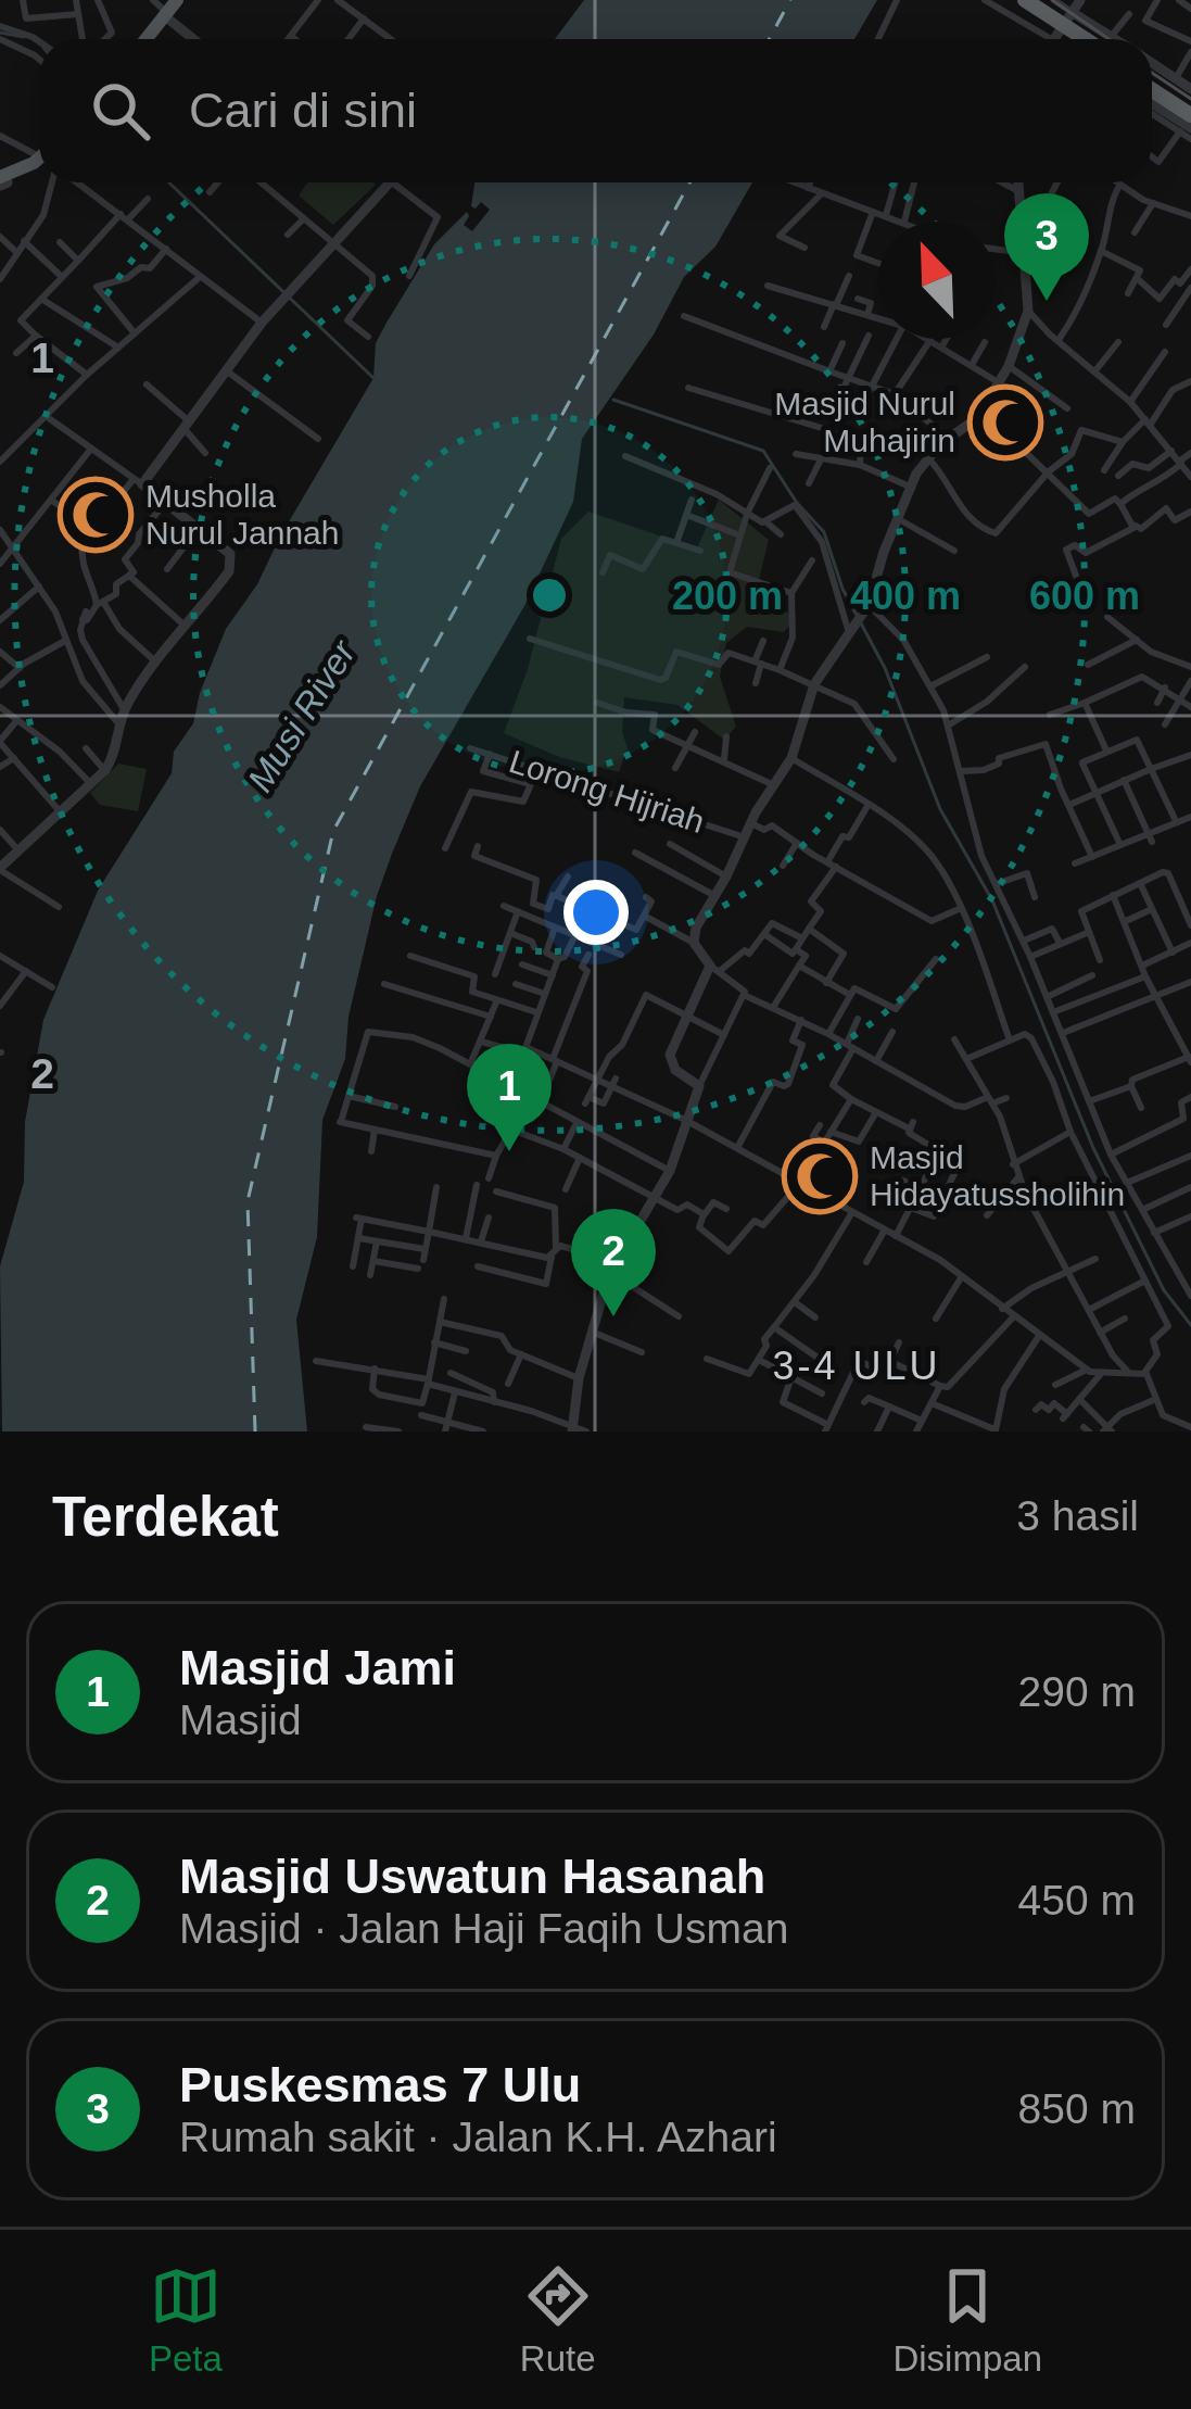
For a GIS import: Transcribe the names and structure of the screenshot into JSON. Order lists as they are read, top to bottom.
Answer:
{
  "streets": {
    "street": ["Lorong Hijriah"]
  },
  "districts": ["3-4 ULU"],
  "water": ["Musi River"],
  "places": {
    "mosque": ["Masjid Nurul Muhajirin", "Musholla Nurul Jannah", "Masjid Hidayatussholihin"]
  },
  "north": "top left",
  "page": {
    "search": "Cari di sini",
    "pins": ["3", "1", "2"],
    "heading": ["Terdekat", "3 hasil"],
    "list": [
      {
        "mark": "1",
        "name": "Masjid Jami",
        "note": "Masjid",
        "value": "290 m"
      },
      {
        "mark": "2",
        "name": "Masjid Uswatun Hasanah",
        "note": "Masjid · Jalan Haji Faqih Usman",
        "value": "450 m"
      },
      {
        "mark": "3",
        "name": "Puskesmas 7 Ulu",
        "note": "Rumah sakit · Jalan K.H. Azhari",
        "value": "850 m"
      }
    ],
    "nav": ["Peta", "Rute", "Disimpan"]
  },
  "grid": {
    "rows": ["1", "2"]
  },
  "rings": ["200 m", "400 m", "600 m"]
}
